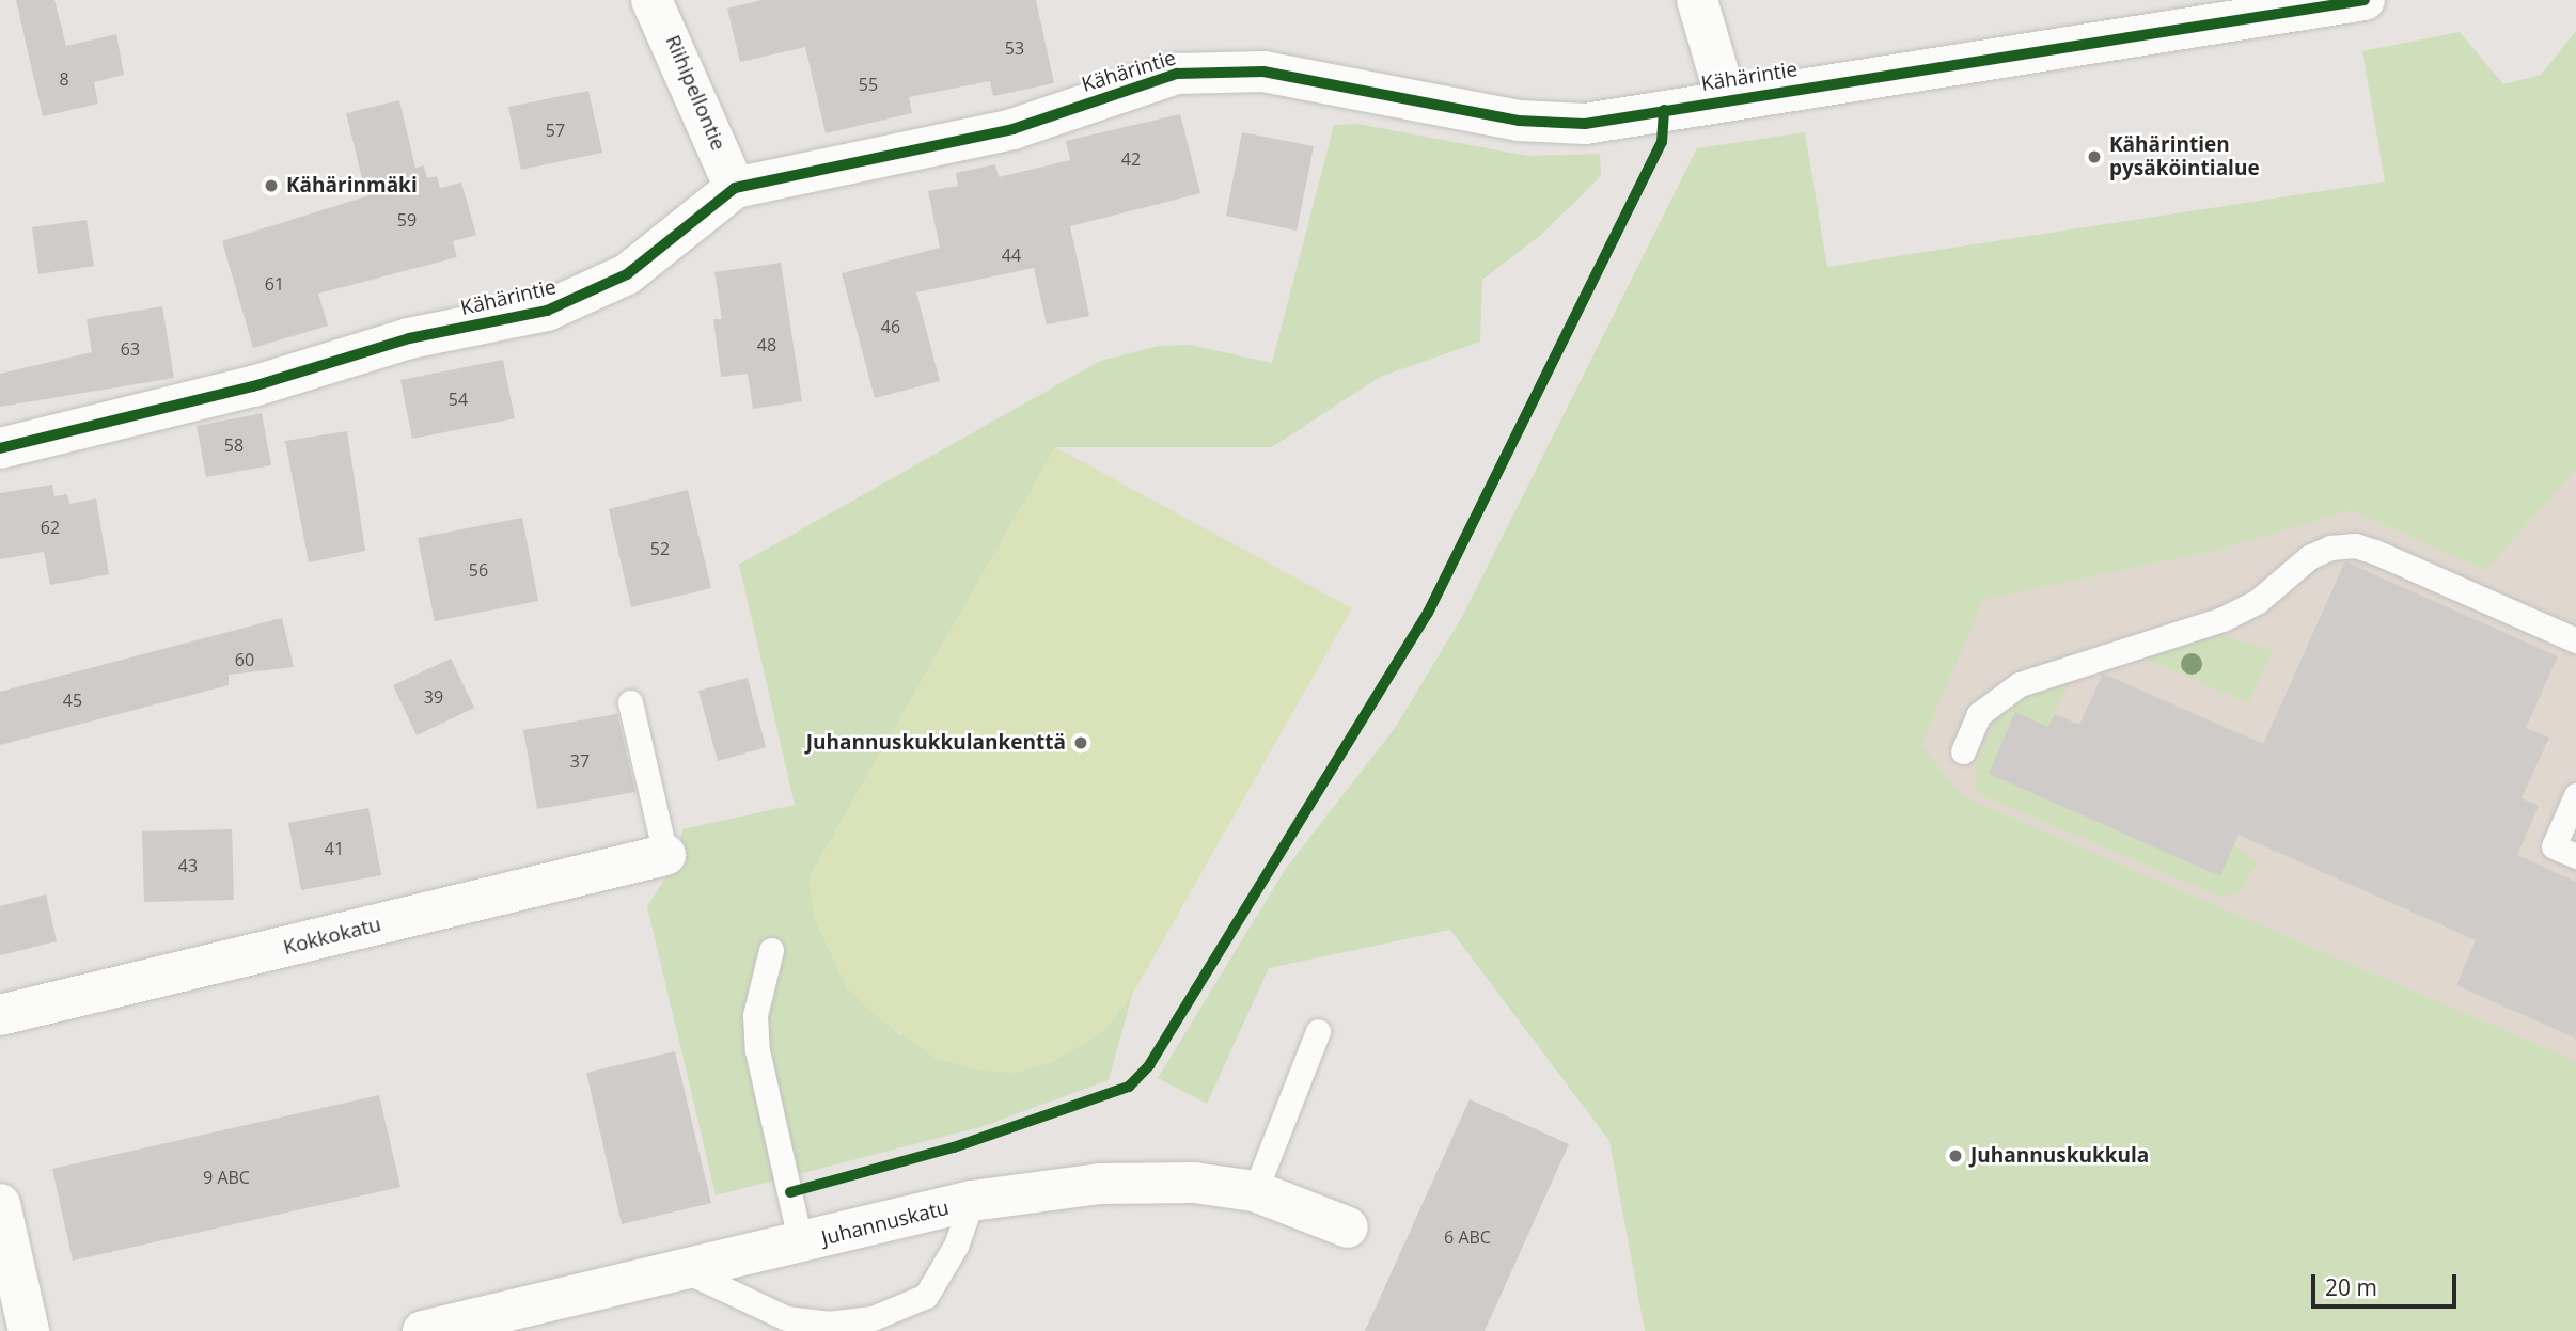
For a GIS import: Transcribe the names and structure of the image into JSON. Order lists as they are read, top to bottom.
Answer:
{
  "streets": {
    "street": [
      "Kähärintie",
      "Riihipellontie",
      "Kokkokatu",
      "Juhannuskatu"
    ]
  },
  "crossings": [
    ["Kähärintie", "Riihipellontie"]
  ],
  "places": [
    "Kähärintien pysäköintialue",
    "Kähärinmäki",
    "Juhannuskukkulankenttä",
    "Juhannuskukkula"
  ],
  "house_numbers": [
    "53",
    "8",
    "55",
    "57",
    "42",
    "59",
    "44",
    "61",
    "46",
    "48",
    "63",
    "54",
    "58",
    "62",
    "52",
    "56",
    "60",
    "39",
    "45",
    "37",
    "41",
    "43",
    "9 ABC",
    "6 ABC"
  ],
  "scale_bar": "20 m"
}
